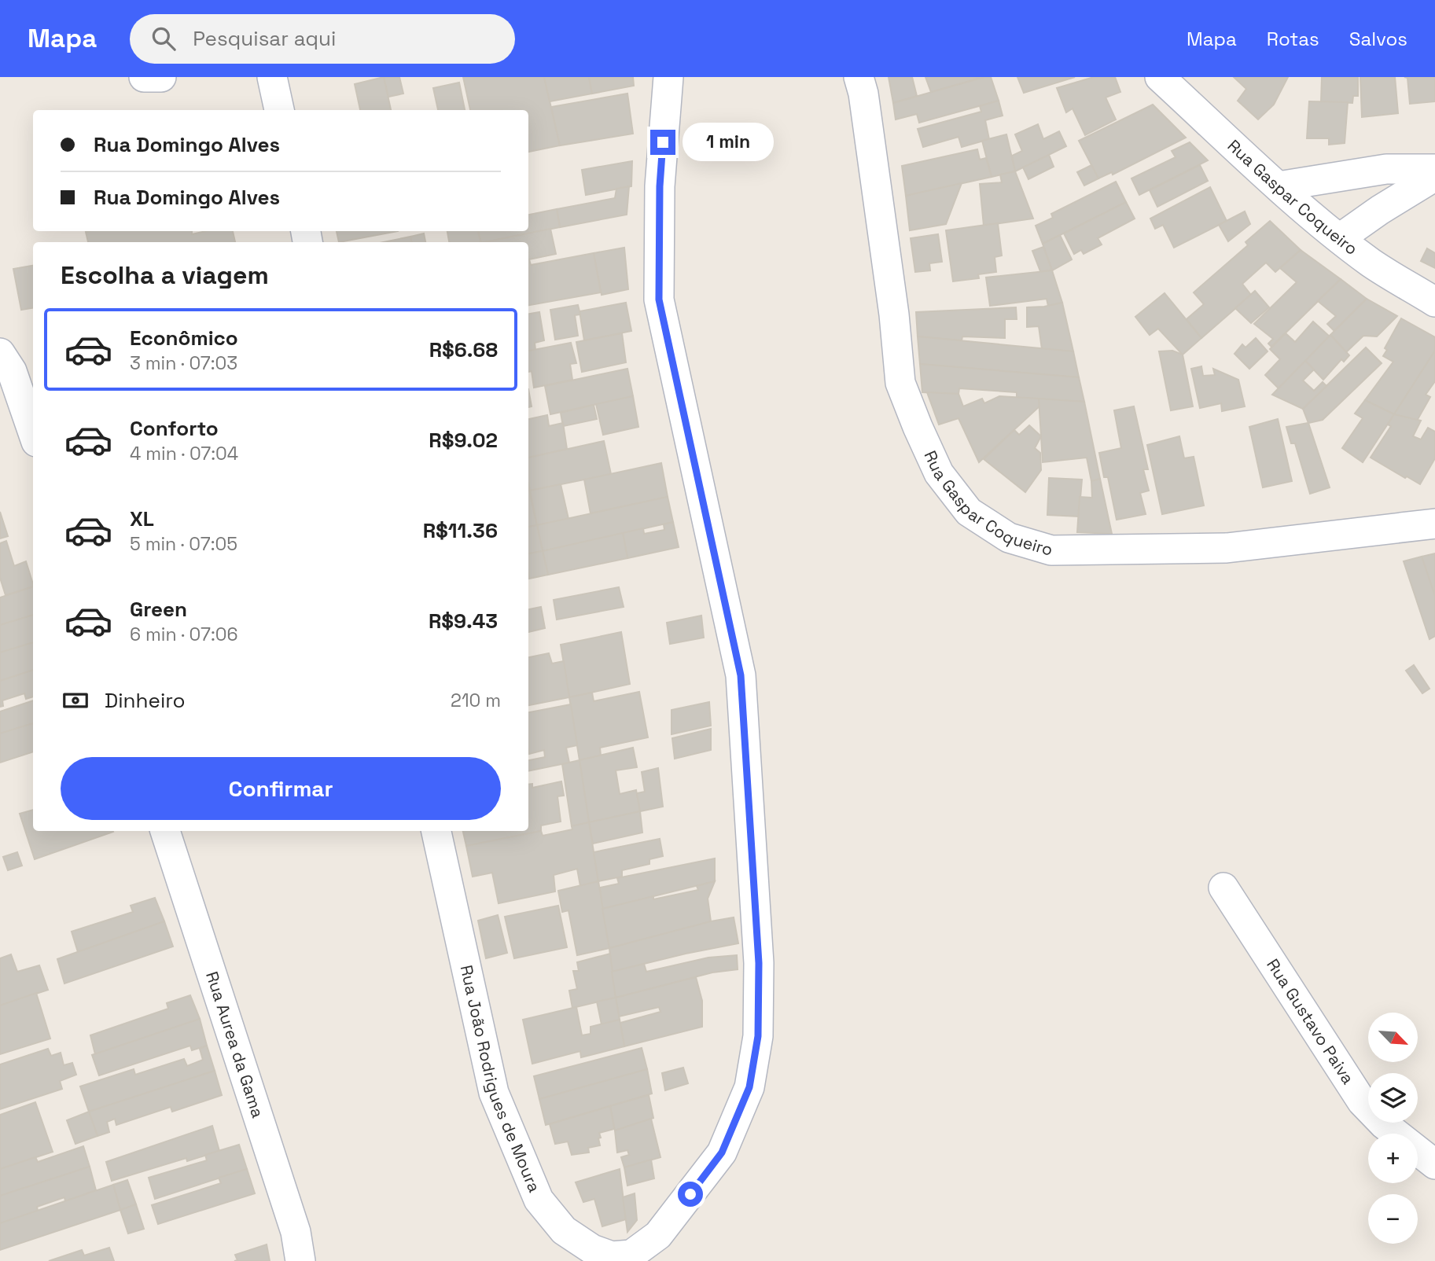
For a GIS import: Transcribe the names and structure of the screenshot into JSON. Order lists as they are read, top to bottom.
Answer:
{
  "streets": {
    "street": [
      "Rua Gaspar Coqueiro",
      "Rua Gustavo Paiva",
      "Rua Aurea da Gama",
      "Rua João Rodrigues de Moura"
    ]
  },
  "north": "bottom right",
  "page": {
    "header": "Mapa",
    "search": "Pesquisar aqui",
    "nav": ["Mapa", "Rotas", "Salvos"],
    "banner": ["Rua Domingo Alves", "Rua Domingo Alves"],
    "bubble": "1 min",
    "heading": "Escolha a viagem",
    "list": [
      {
        "name": "Econômico",
        "note": "3 min · 07:03",
        "value": "R$6.68"
      },
      {
        "name": "Conforto",
        "note": "4 min · 07:04",
        "value": "R$9.02"
      },
      {
        "name": "XL",
        "note": "5 min · 07:05",
        "value": "R$11.36"
      },
      {
        "name": "Green",
        "note": "6 min · 07:06",
        "value": "R$9.43"
      }
    ],
    "pay": ["Dinheiro", "210 m"],
    "buttons": "Confirmar",
    "map_buttons": ["+", "−"]
  }
}
